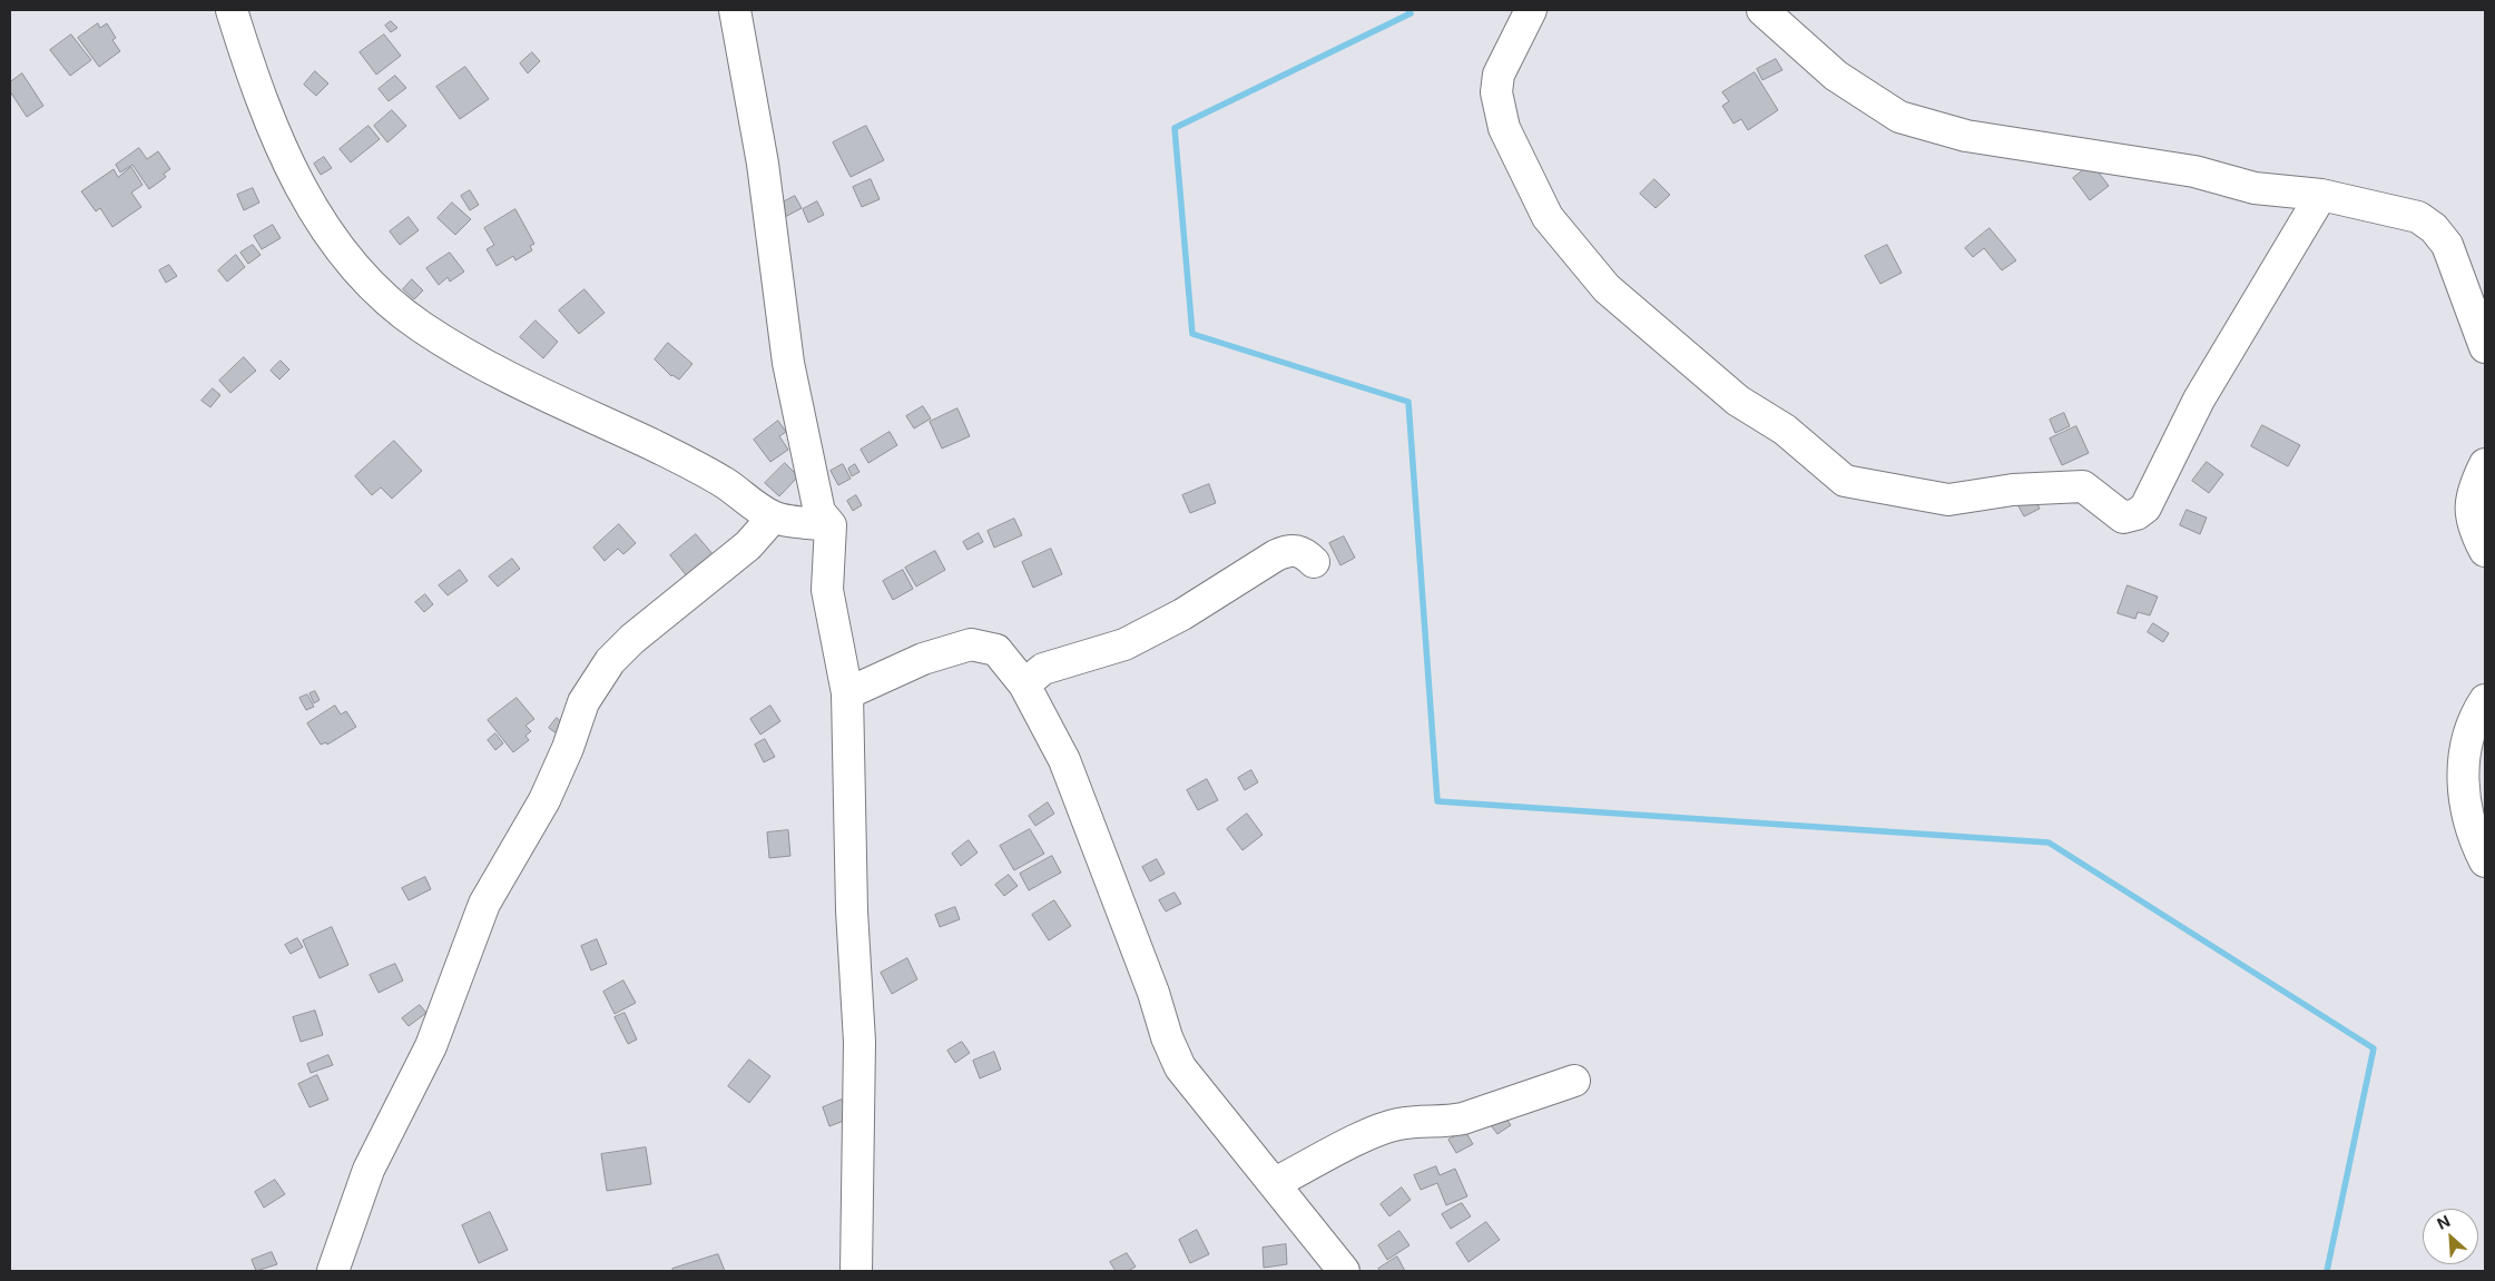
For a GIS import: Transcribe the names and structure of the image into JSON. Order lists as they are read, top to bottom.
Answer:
{
  "north": "top left"
}
